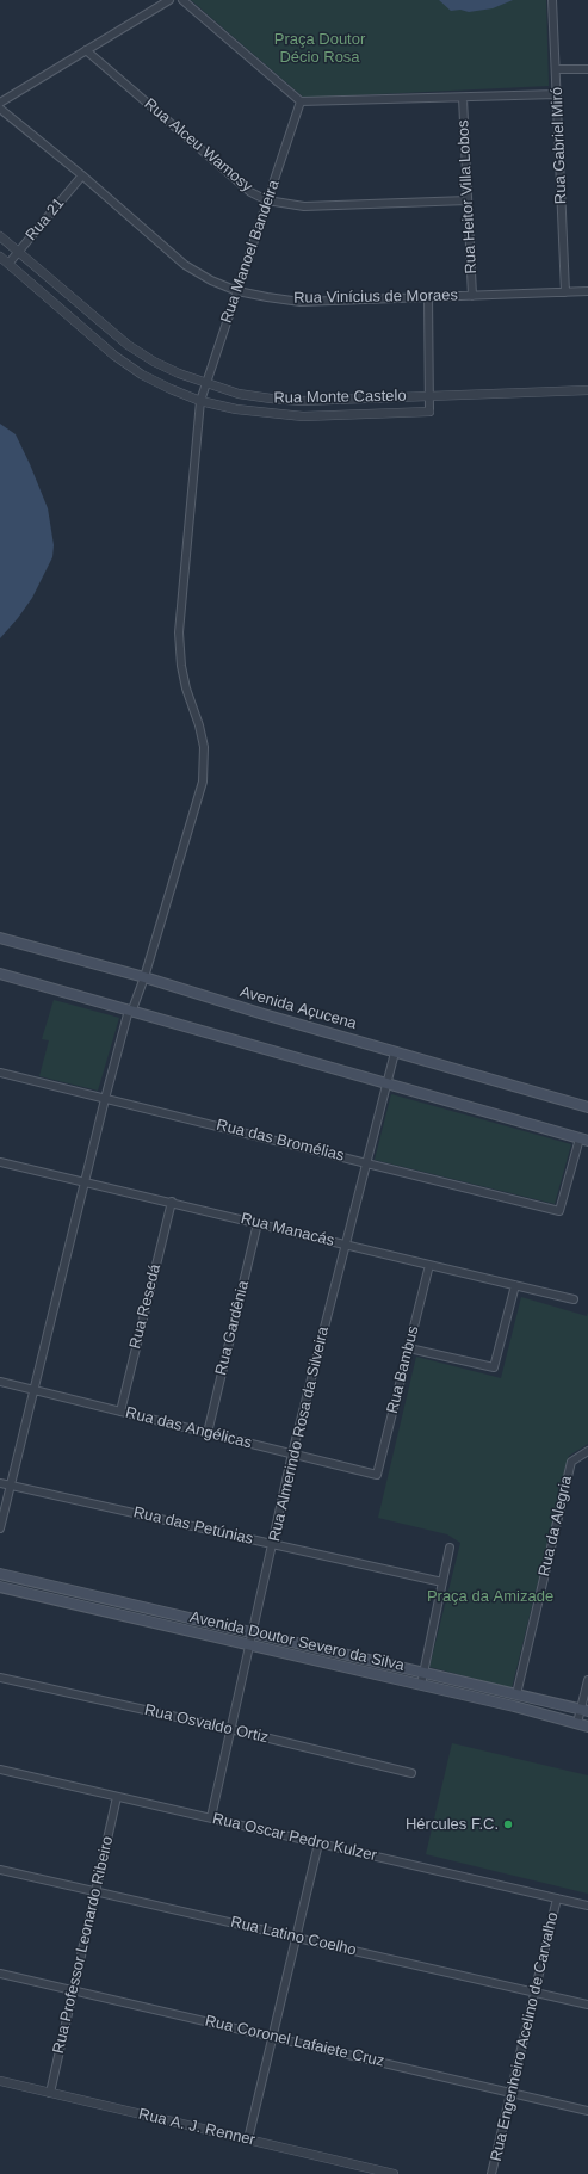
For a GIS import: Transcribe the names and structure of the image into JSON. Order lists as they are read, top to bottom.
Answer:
{
  "streets": {
    "main road": ["Avenida Açucena", "Avenida Doutor Severo da Silva"],
    "street": [
      "Rua Alceu Wamosy",
      "Rua Gabriel Miró",
      "Rua Heitor Villa Lobos",
      "Rua 21",
      "Rua Manoel Bandeira",
      "Rua Vinícius de Moraes",
      "Rua Monte Castelo",
      "Rua das Bromélias",
      "Rua Manacás",
      "Rua Resedá",
      "Rua Gardênia",
      "Rua Bambus",
      "Rua das Angélicas",
      "Rua Almerindo Rosa da Silveira",
      "Rua das Petúnias",
      "Rua da Alegria",
      "Rua Osvaldo Ortiz",
      "Rua Oscar Pedro Kulzer",
      "Rua Latino Coelho",
      "Rua Professor Leonardo Ribeiro",
      "Rua Engenheiro Acelino de Carvalho",
      "Rua Coronel Lafaiete Cruz",
      "Rua A. J. Renner"
    ]
  },
  "crossings": [
    ["Rua Alceu Wamosy", "Rua Heitor Villa Lobos"],
    ["Rua Alceu Wamosy", "Rua Manoel Bandeira"],
    ["Rua Gabriel Miró", "Rua Vinícius de Moraes"],
    ["Rua Heitor Villa Lobos", "Rua Vinícius de Moraes"],
    ["Rua 21", "Rua Vinícius de Moraes"],
    ["Rua 21", "Rua Monte Castelo"],
    ["Rua Manoel Bandeira", "Rua Vinícius de Moraes"],
    ["Rua Manoel Bandeira", "Rua Monte Castelo"],
    ["Rua Manoel Bandeira", "Avenida Açucena"],
    ["Rua Manoel Bandeira", "Rua das Bromélias"],
    ["Rua Manoel Bandeira", "Rua Manacás"],
    ["Rua Manoel Bandeira", "Rua das Angélicas"],
    ["Rua Manoel Bandeira", "Rua das Petúnias"],
    ["Avenida Açucena", "Rua Almerindo Rosa da Silveira"],
    ["Rua das Bromélias", "Rua Almerindo Rosa da Silveira"],
    ["Rua Manacás", "Rua Resedá"],
    ["Rua Manacás", "Rua Gardênia"],
    ["Rua Manacás", "Rua Bambus"],
    ["Rua Manacás", "Rua Almerindo Rosa da Silveira"],
    ["Rua Resedá", "Rua das Angélicas"],
    ["Rua Gardênia", "Rua das Angélicas"],
    ["Rua Bambus", "Rua das Angélicas"],
    ["Rua das Angélicas", "Rua Almerindo Rosa da Silveira"],
    ["Rua Almerindo Rosa da Silveira", "Rua das Petúnias"],
    ["Rua Almerindo Rosa da Silveira", "Avenida Doutor Severo da Silva"],
    ["Rua Almerindo Rosa da Silveira", "Rua Osvaldo Ortiz"],
    ["Rua Almerindo Rosa da Silveira", "Rua Oscar Pedro Kulzer"],
    ["Rua da Alegria", "Avenida Doutor Severo da Silva"],
    ["Rua Oscar Pedro Kulzer", "Rua Professor Leonardo Ribeiro"],
    ["Rua Oscar Pedro Kulzer", "Rua Engenheiro Acelino de Carvalho"],
    ["Rua Latino Coelho", "Rua Professor Leonardo Ribeiro"],
    ["Rua Latino Coelho", "Rua Engenheiro Acelino de Carvalho"],
    ["Rua Professor Leonardo Ribeiro", "Rua Coronel Lafaiete Cruz"],
    ["Rua Professor Leonardo Ribeiro", "Rua A. J. Renner"],
    ["Rua Engenheiro Acelino de Carvalho", "Rua Coronel Lafaiete Cruz"]
  ],
  "parks": ["Praça Doutor Décio Rosa", "Praça da Amizade"],
  "places": ["Hércules F.C."]
}
